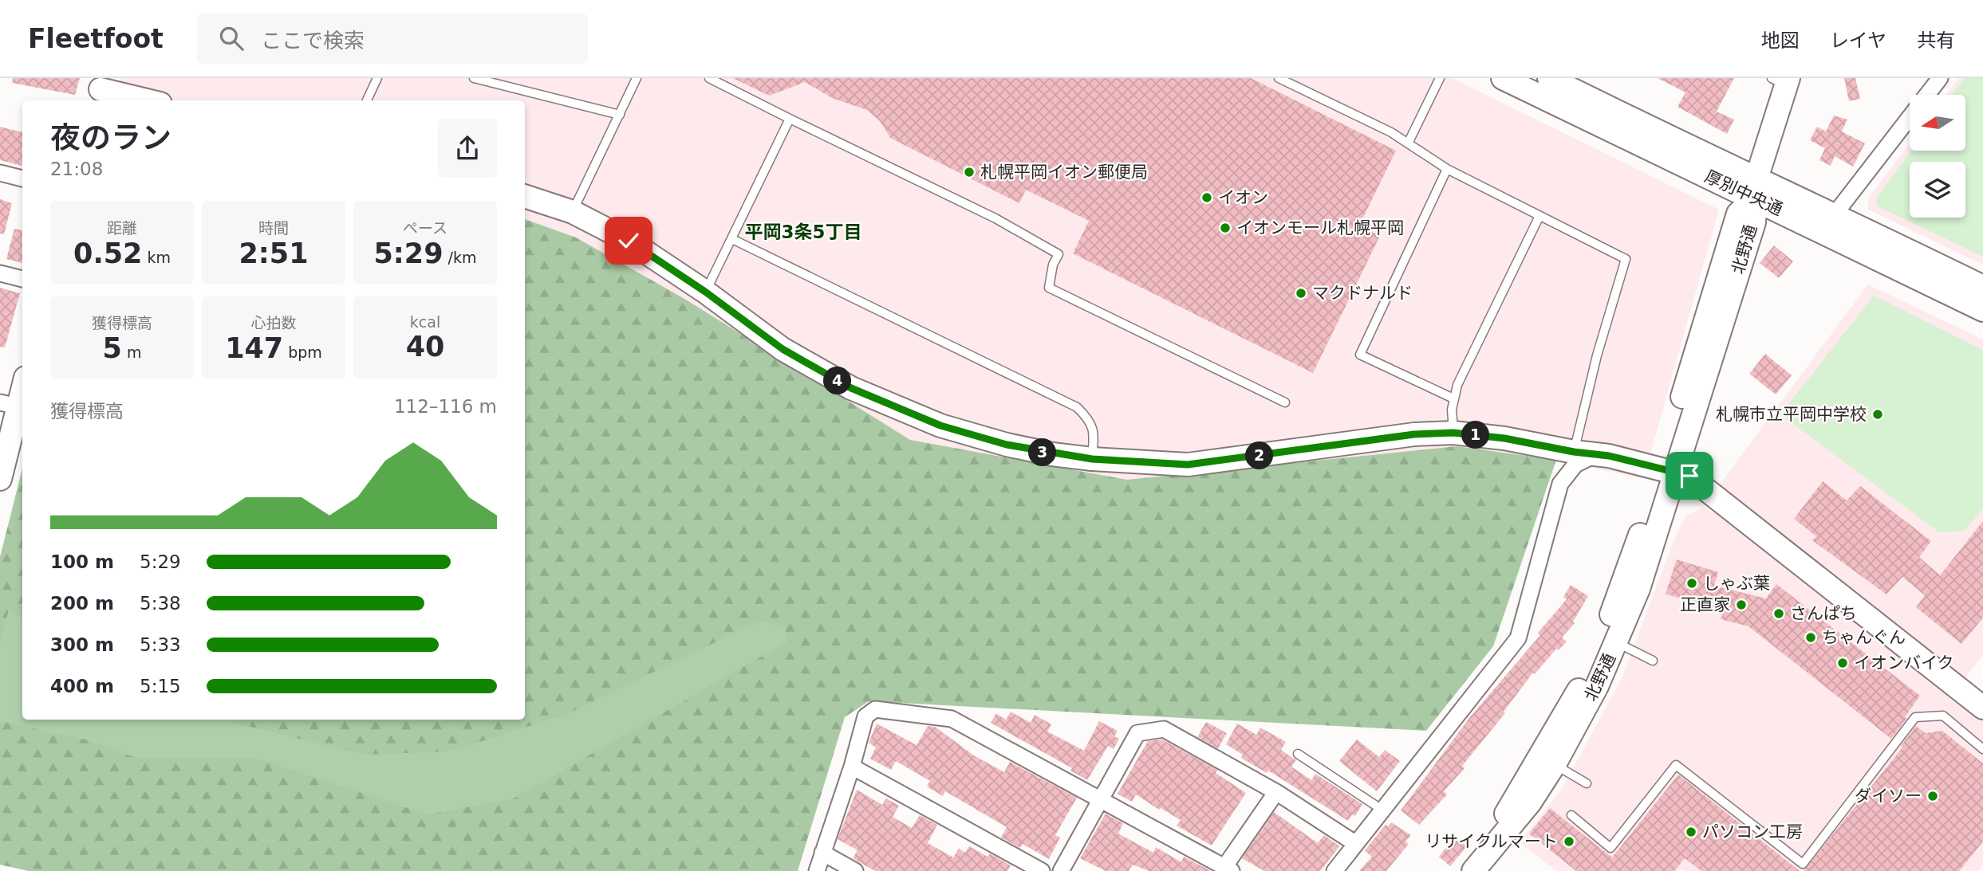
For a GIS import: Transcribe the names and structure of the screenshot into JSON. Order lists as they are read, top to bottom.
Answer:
{
  "streets": {
    "street": ["厚別中央通", "北野通"]
  },
  "crossings": [
    ["厚別中央通", "北野通"]
  ],
  "districts": ["平岡3条5丁目"],
  "places": [
    "札幌平岡イオン郵便局",
    "イオン",
    "イオンモール札幌平岡",
    "マクドナルド",
    "札幌市立平岡中学校",
    "しゃぶ葉",
    "正直家",
    "さんぱち",
    "ちゃんぐん",
    "イオンバイク",
    "ダイソー",
    "パソコン工房",
    "リサイクルマート"
  ],
  "north": "left",
  "page": {
    "header": "Fleetfoot",
    "search": "ここで検索",
    "nav": ["地図", "レイヤ", "共有"],
    "heading": ["夜のラン", "21:08"],
    "stats": [
      ["距離", "0.52 km"],
      ["時間", "2:51"],
      ["ペース", "5:29 /km"],
      ["獲得標高", "5 m"],
      ["心拍数", "147 bpm"],
      ["kcal", "40"]
    ],
    "pins": [
      "4",
      "1",
      "3",
      "2"
    ],
    "chart": ["獲得標高", "112–116 m"],
    "list": [
      {
        "name": "100 m",
        "note": "5:29"
      },
      {
        "name": "200 m",
        "note": "5:38"
      },
      {
        "name": "300 m",
        "note": "5:33"
      },
      {
        "name": "400 m",
        "note": "5:15"
      }
    ]
  }
}
